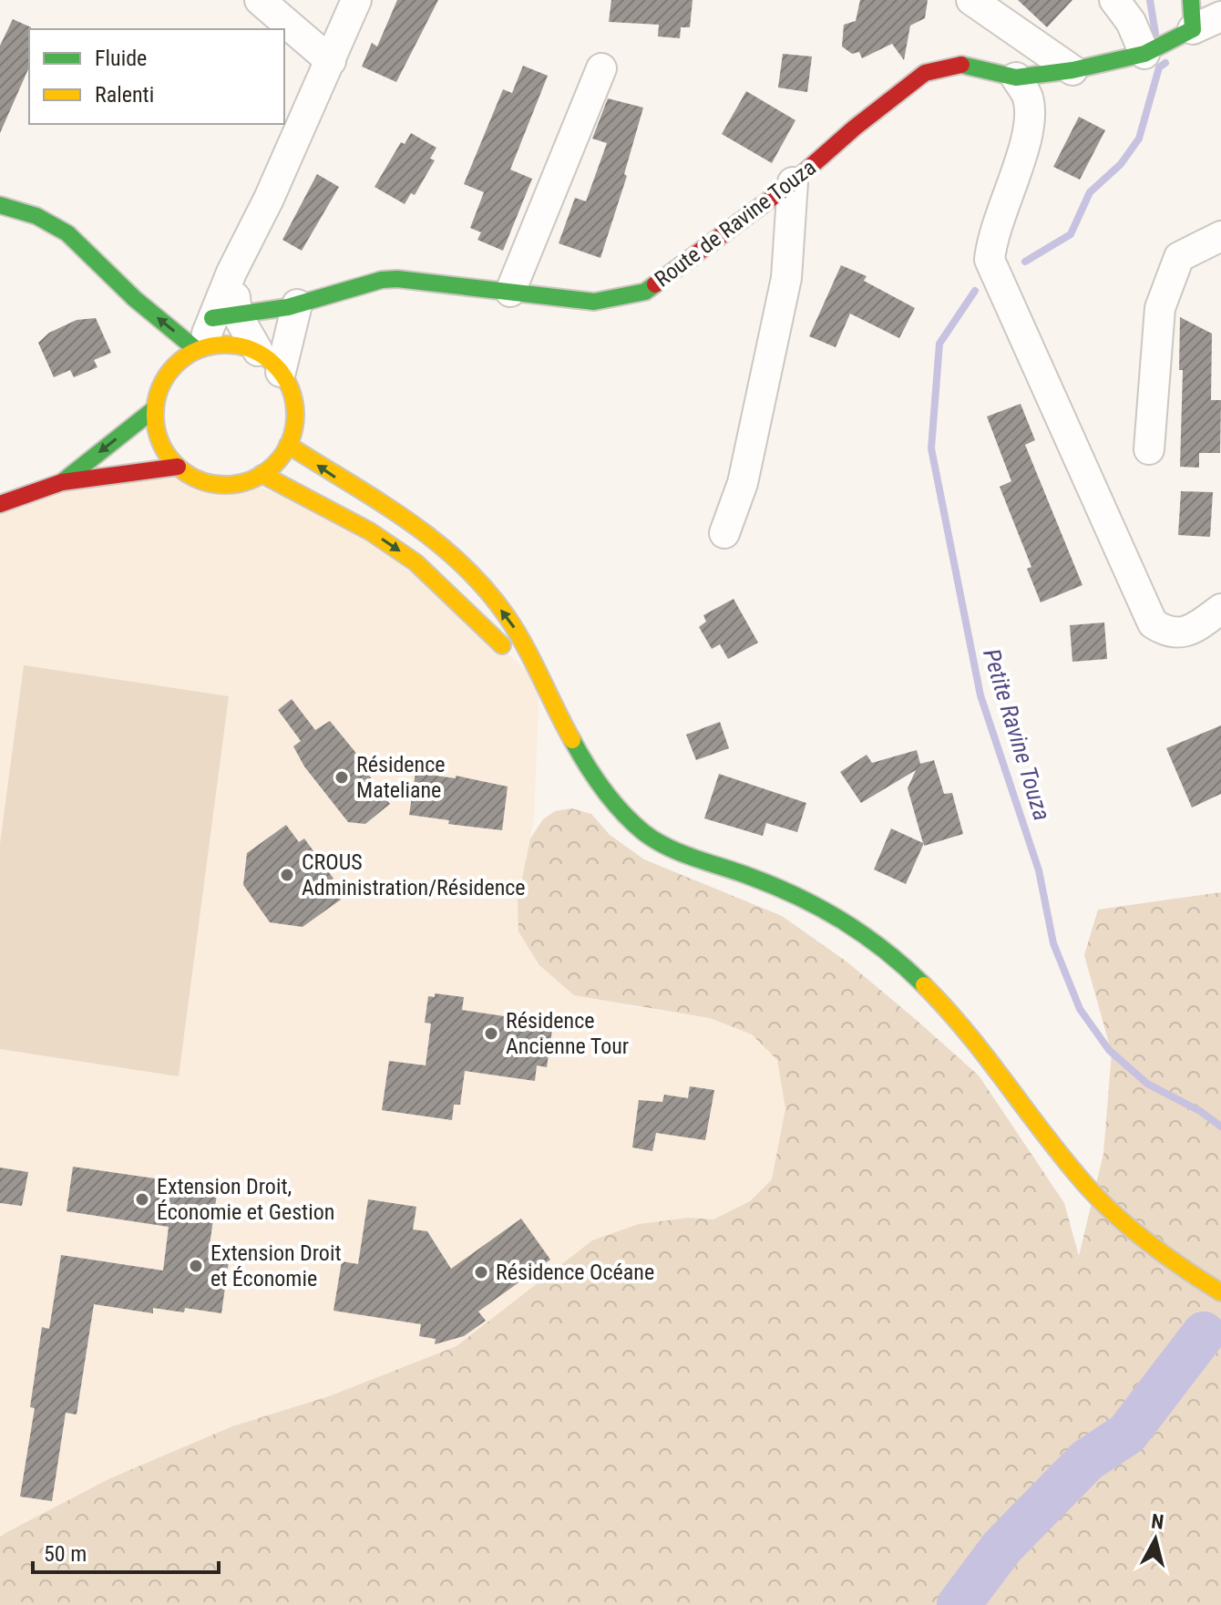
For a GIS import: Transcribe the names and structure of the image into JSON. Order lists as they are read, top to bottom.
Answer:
{
  "streets": {
    "main road": ["Route de Ravine Touza"]
  },
  "water": ["Petite Ravine Touza"],
  "places": [
    "Résidence Mateliane",
    "CROUS Administration/Résidence",
    "Résidence Ancienne Tour",
    "Extension Droit, Économie et Gestion",
    "Extension Droit et Économie",
    "Résidence Océane"
  ],
  "legend": ["Fluide", "Ralenti"],
  "scale_bar": "50 m",
  "north": "top"
}
